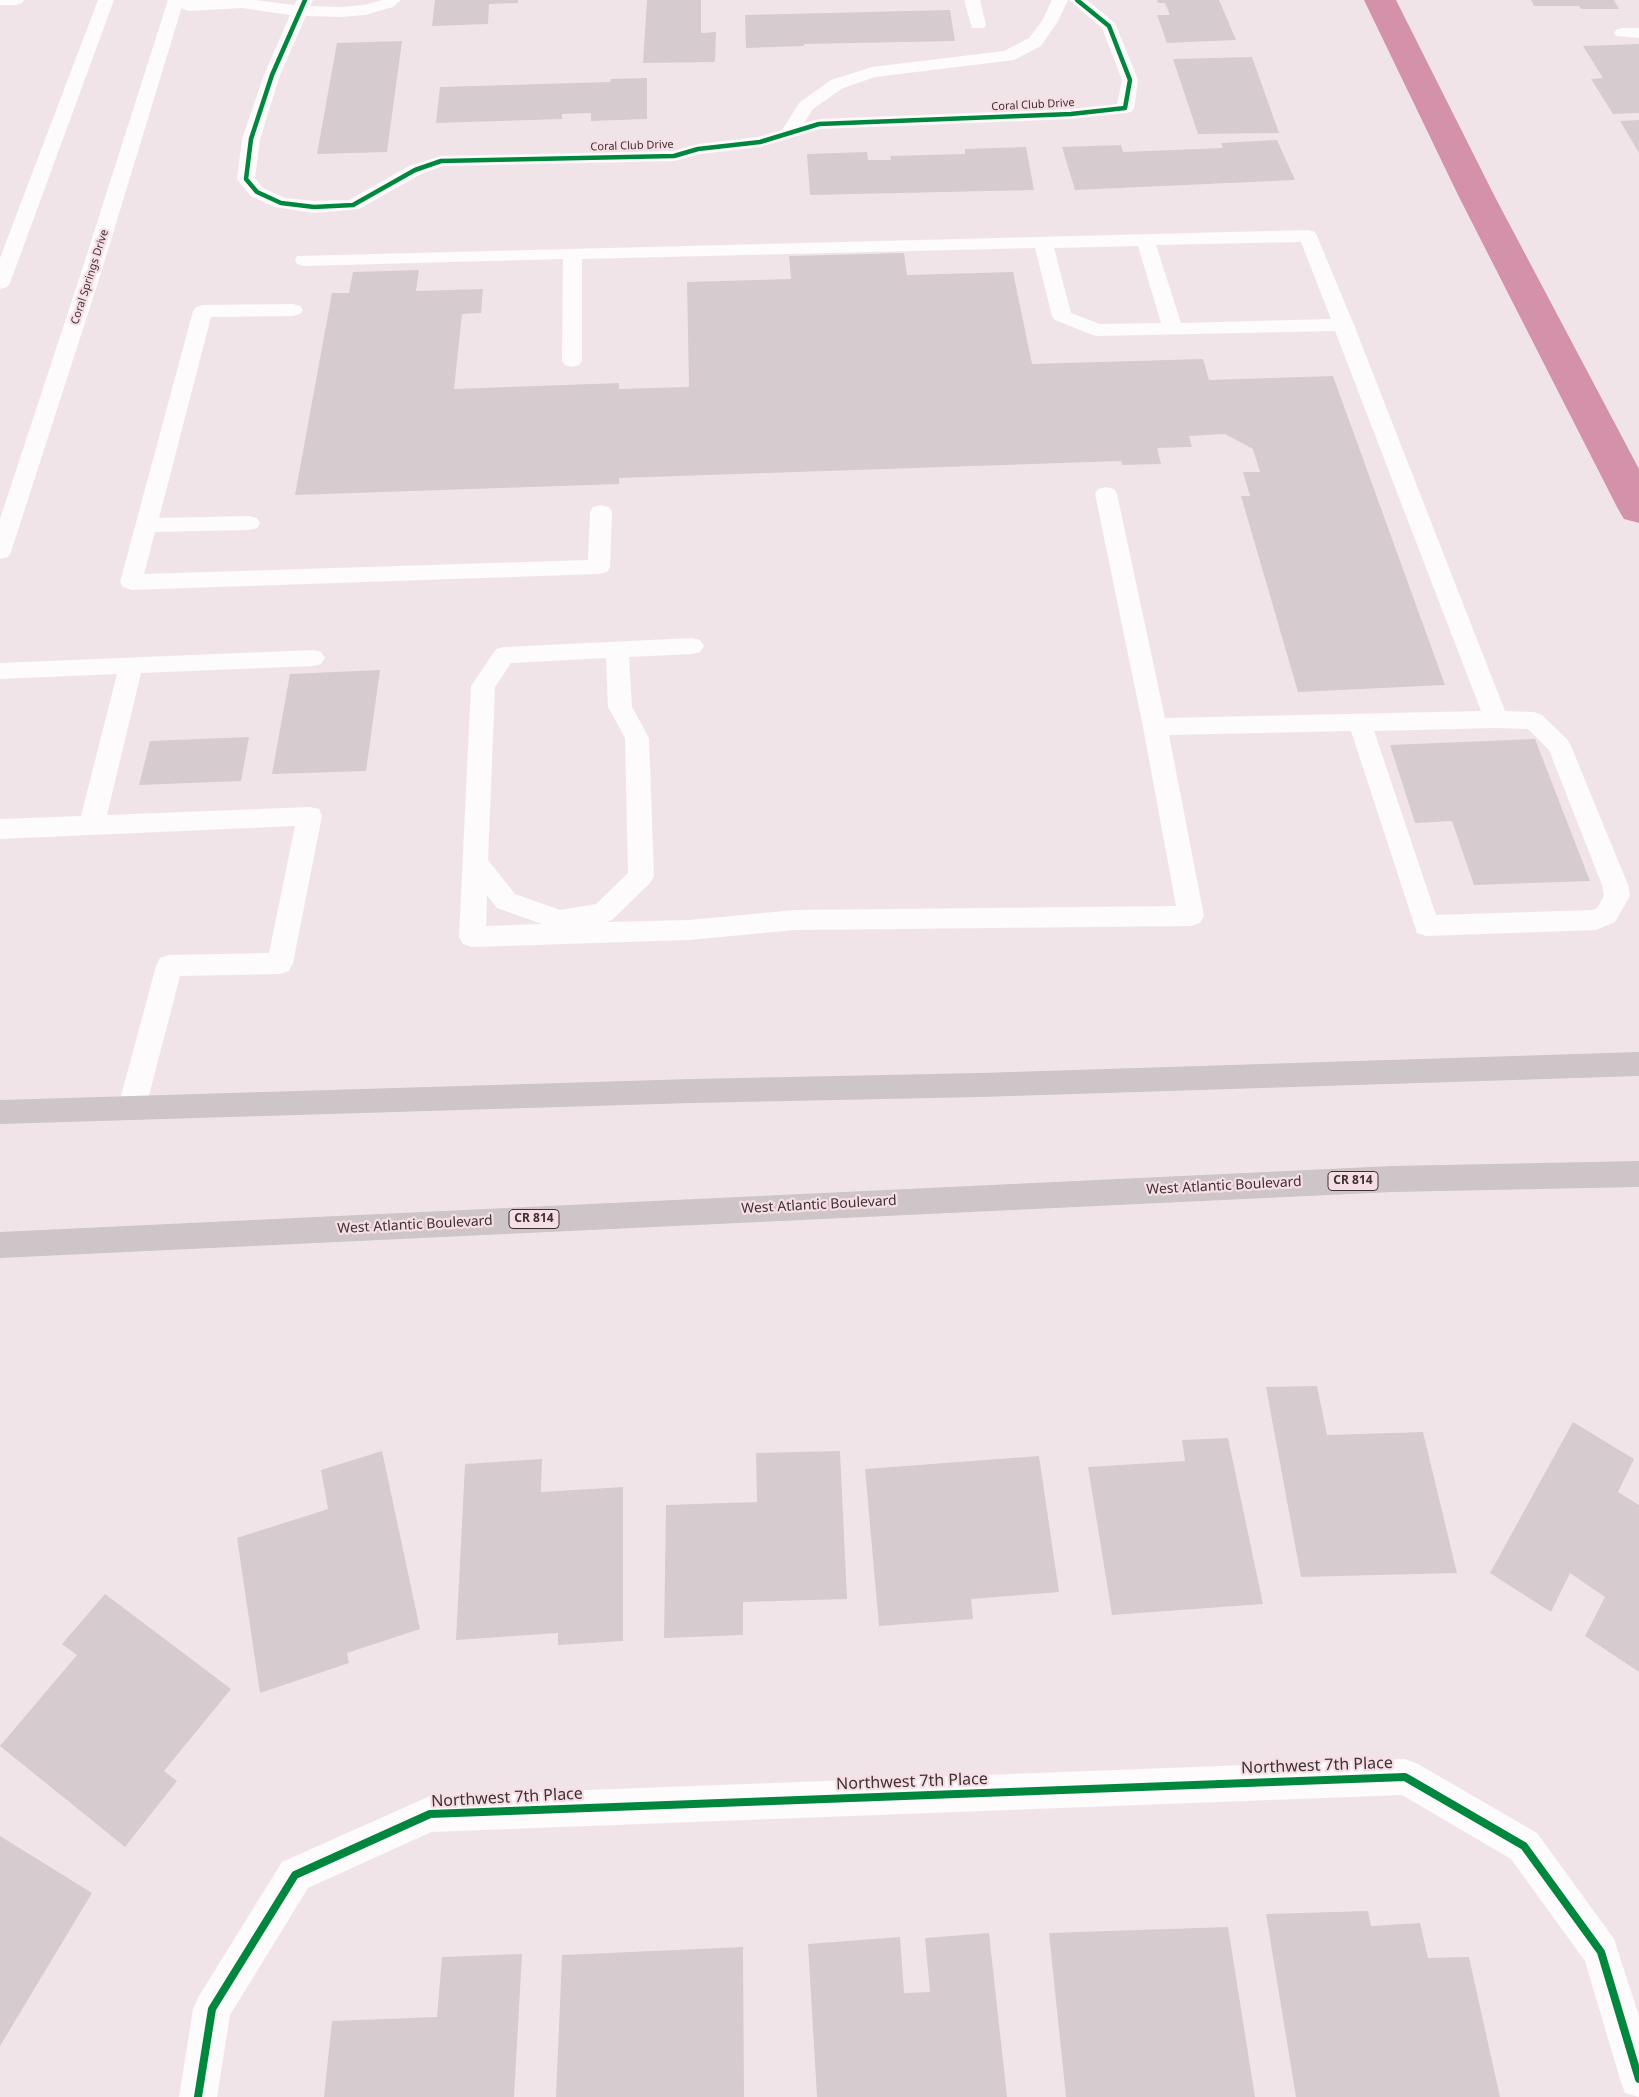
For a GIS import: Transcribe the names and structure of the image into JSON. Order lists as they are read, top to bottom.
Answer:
{
  "streets": {
    "main road": ["CR 814", "West Atlantic Boulevard"],
    "street": ["Coral Club Drive", "Coral Springs Drive", "Northwest 7th Place"]
  }
}
